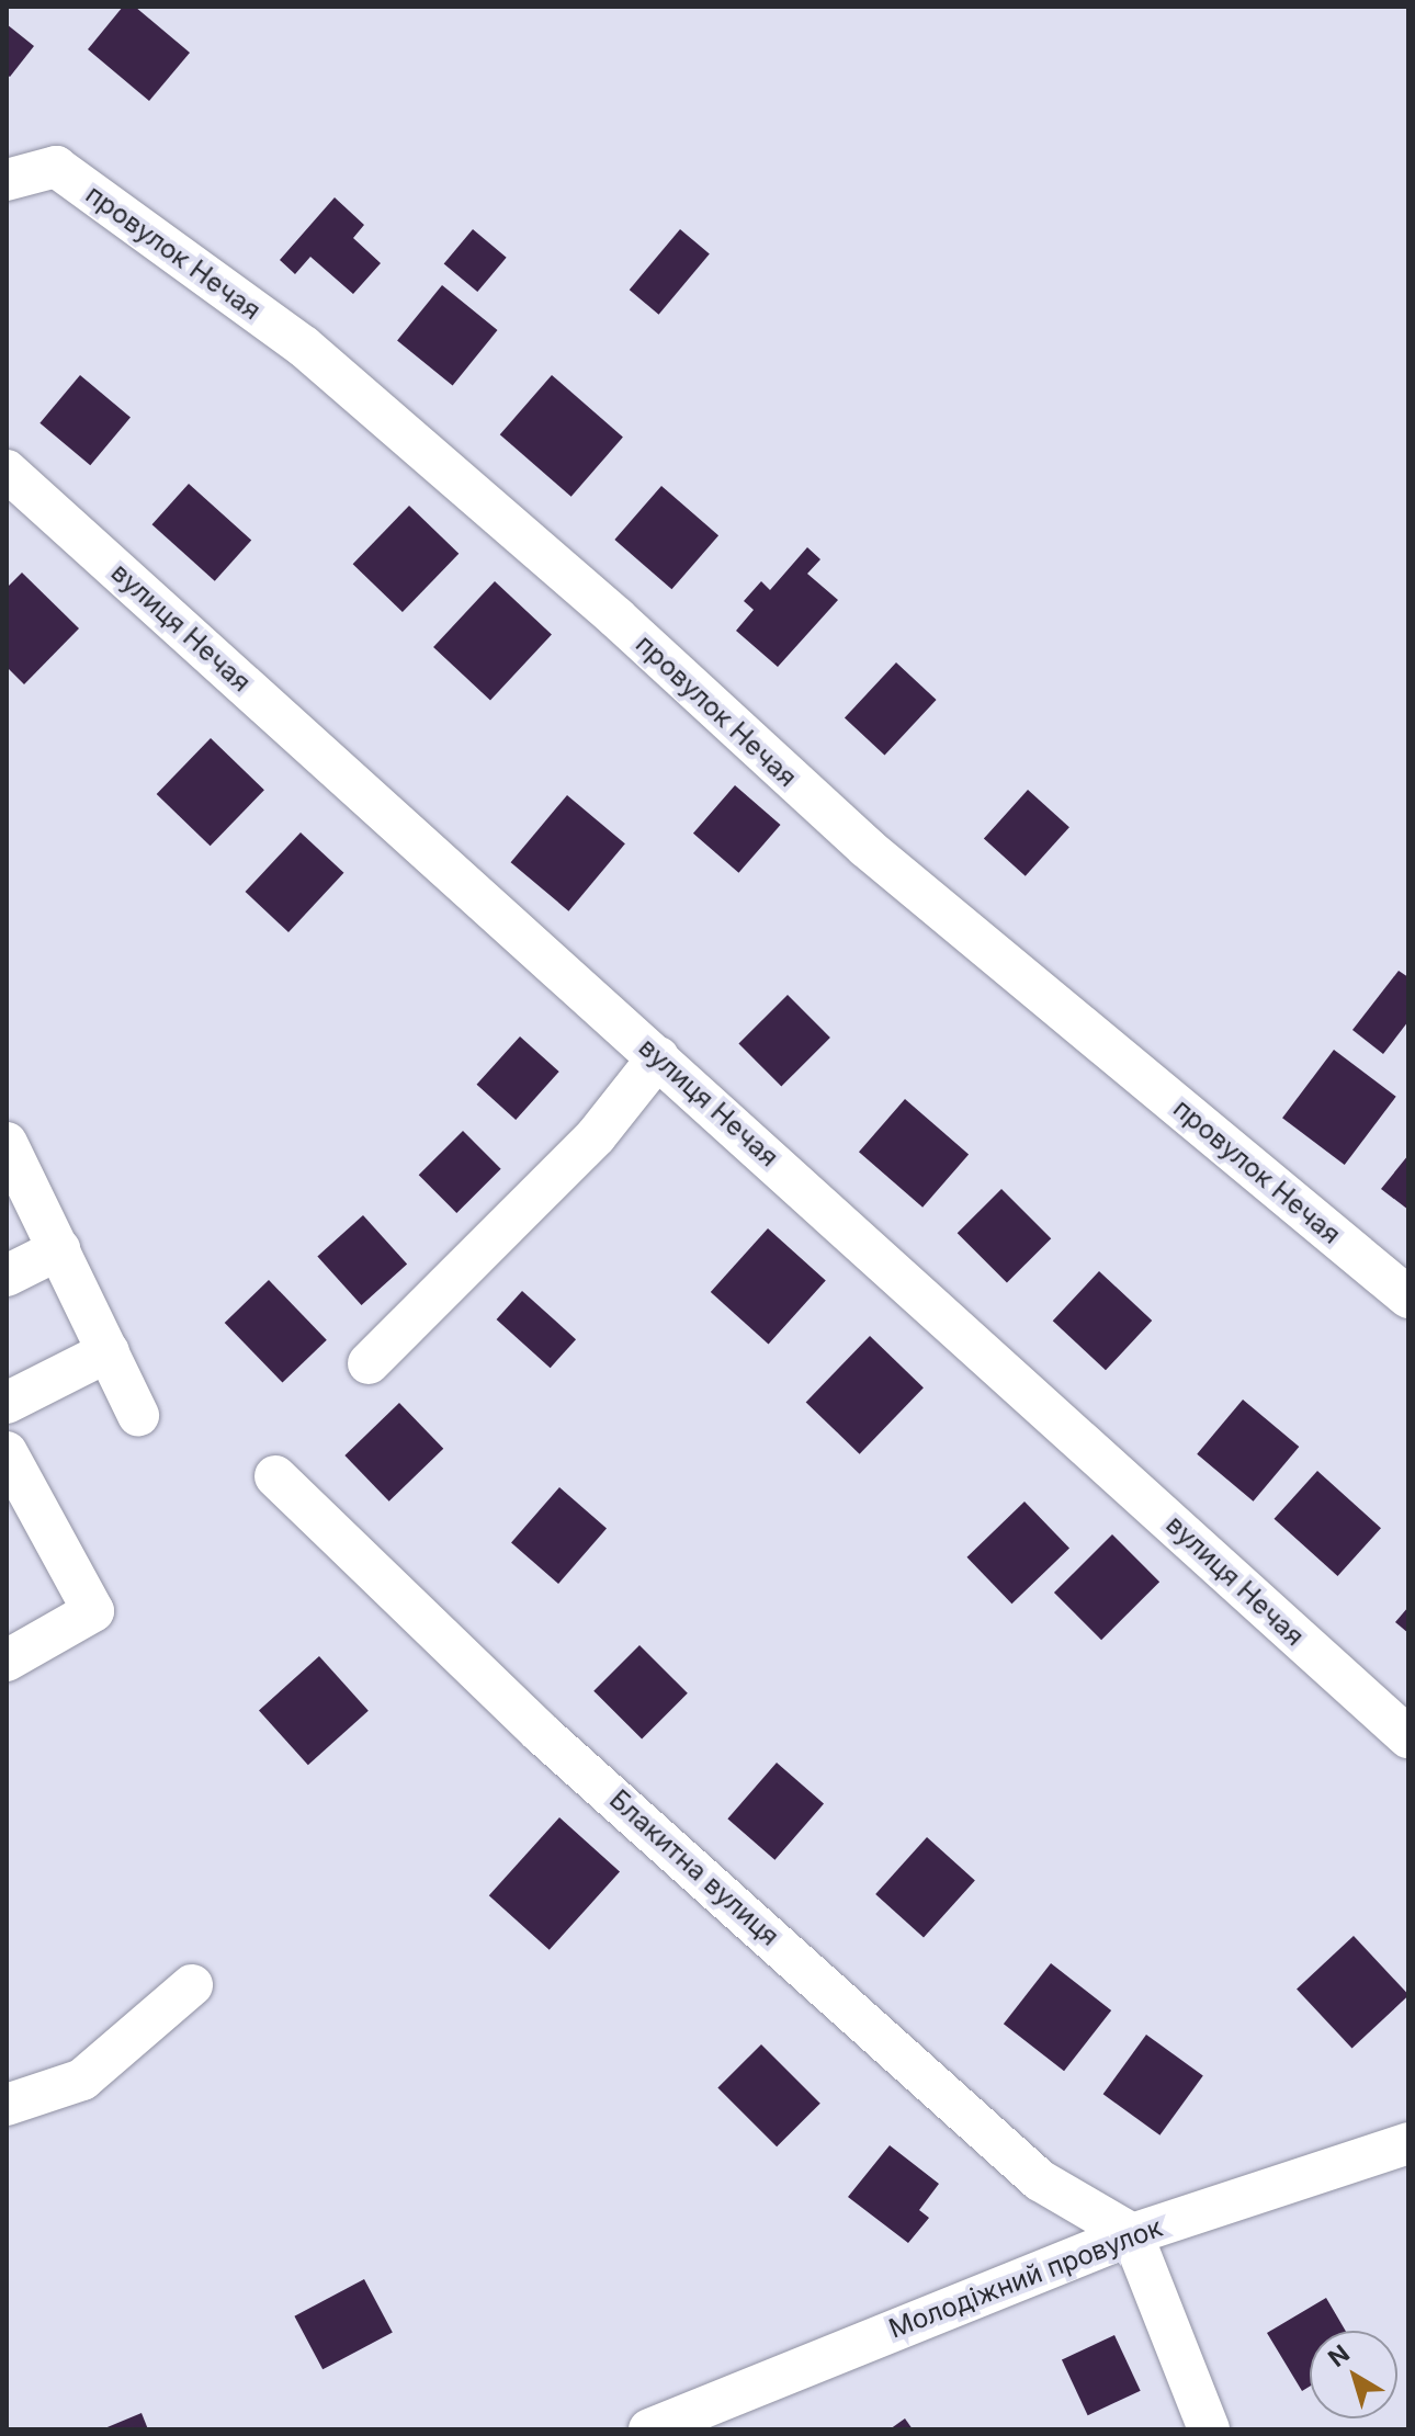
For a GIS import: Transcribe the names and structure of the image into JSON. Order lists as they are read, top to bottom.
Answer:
{
  "streets": {
    "street": [
      "провулок Нечая",
      "вулиця Нечая",
      "Блакитна вулиця",
      "Молодіжний провулок"
    ]
  },
  "crossings": [
    ["Блакитна вулиця", "Молодіжний провулок"]
  ],
  "north": "top left"
}
